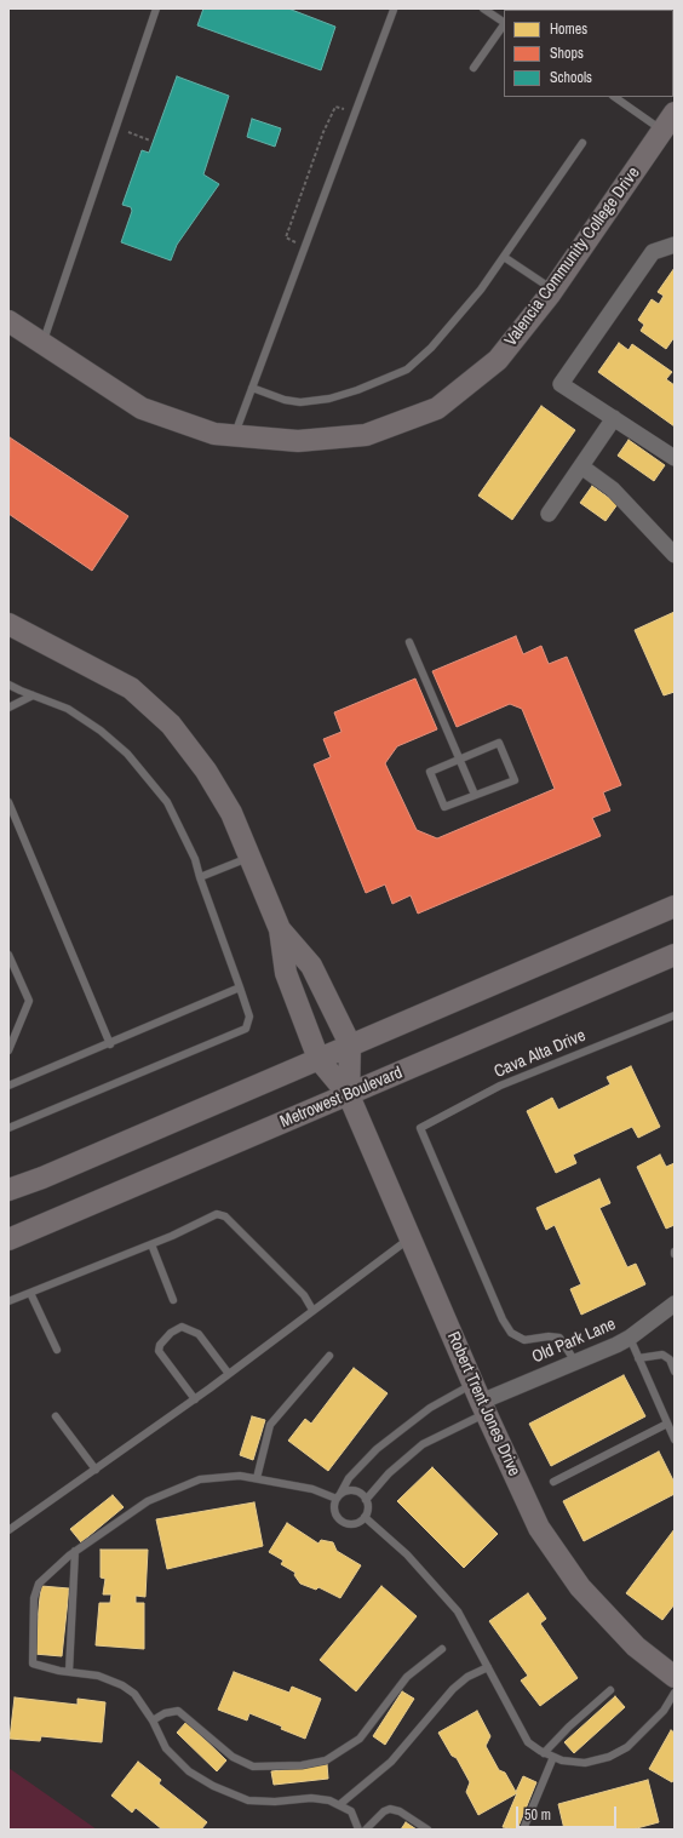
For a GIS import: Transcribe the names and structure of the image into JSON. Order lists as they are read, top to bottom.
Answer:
{
  "streets": {
    "street": [
      "Valencia Community College Drive",
      "Metrowest Boulevard",
      "Old Park Lane",
      "Robert Trent Jones Drive"
    ],
    "lane": ["Cava Alta Drive"]
  },
  "crossings": [
    ["Cava Alta Drive", "Old Park Lane"],
    ["Metrowest Boulevard", "Robert Trent Jones Drive"],
    ["Old Park Lane", "Robert Trent Jones Drive"]
  ],
  "legend": ["Homes", "Shops", "Schools"],
  "scale_bar": "50 m"
}
